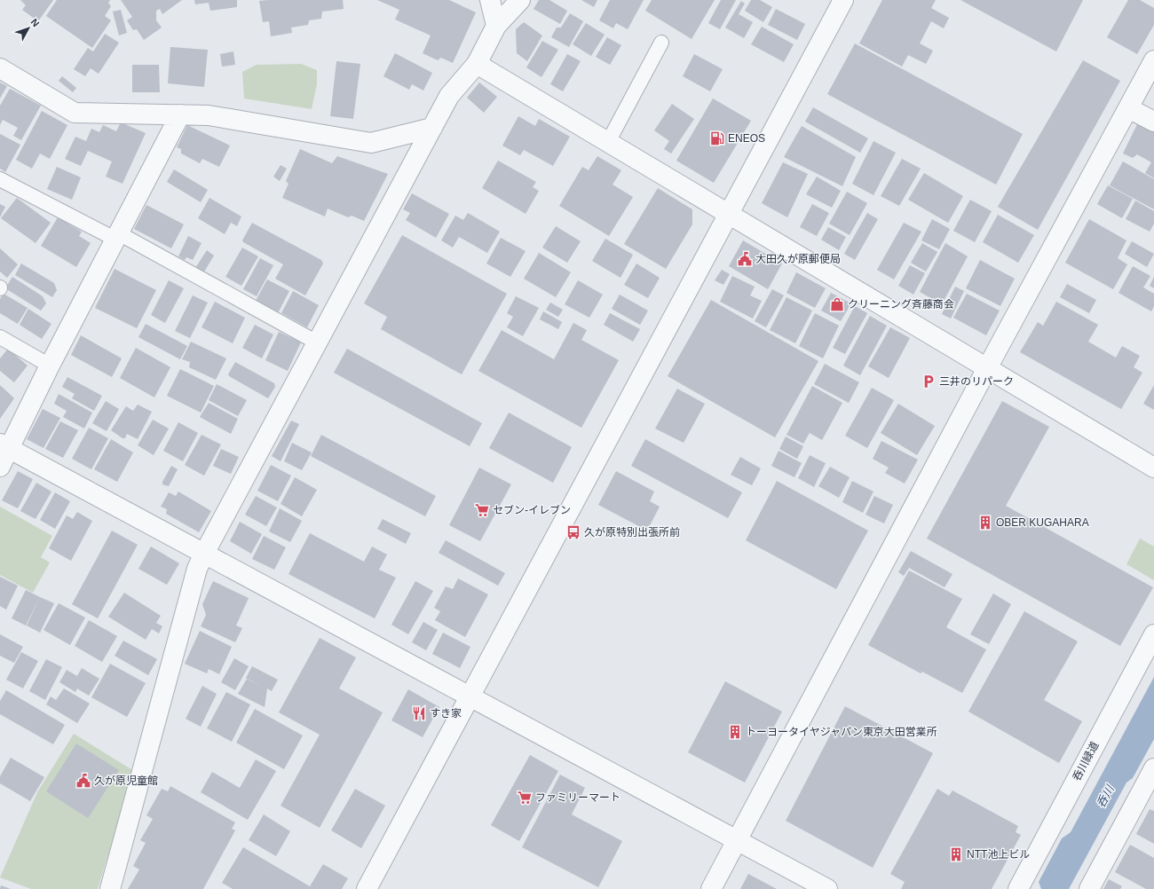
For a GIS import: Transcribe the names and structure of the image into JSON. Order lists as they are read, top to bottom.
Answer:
{
  "streets": {
    "street": ["呑川緑道"]
  },
  "water": ["呑川"],
  "places": {
    "fuel station": ["ENEOS"],
    "public building": ["大田久が原郵便局", "久が原児童館"],
    "shop": ["クリーニング斉藤商会"],
    "parking": ["三井のリパーク"],
    "supermarket": ["セブン-イレブン", "ファミリーマート"],
    "building": ["OBER KUGAHARA", "トーヨータイヤジャパン東京大田営業所", "NTT池上ビル"],
    "bus stop": ["久が原特別出張所前"],
    "restaurant": ["すき家"]
  },
  "north": "top right"
}
